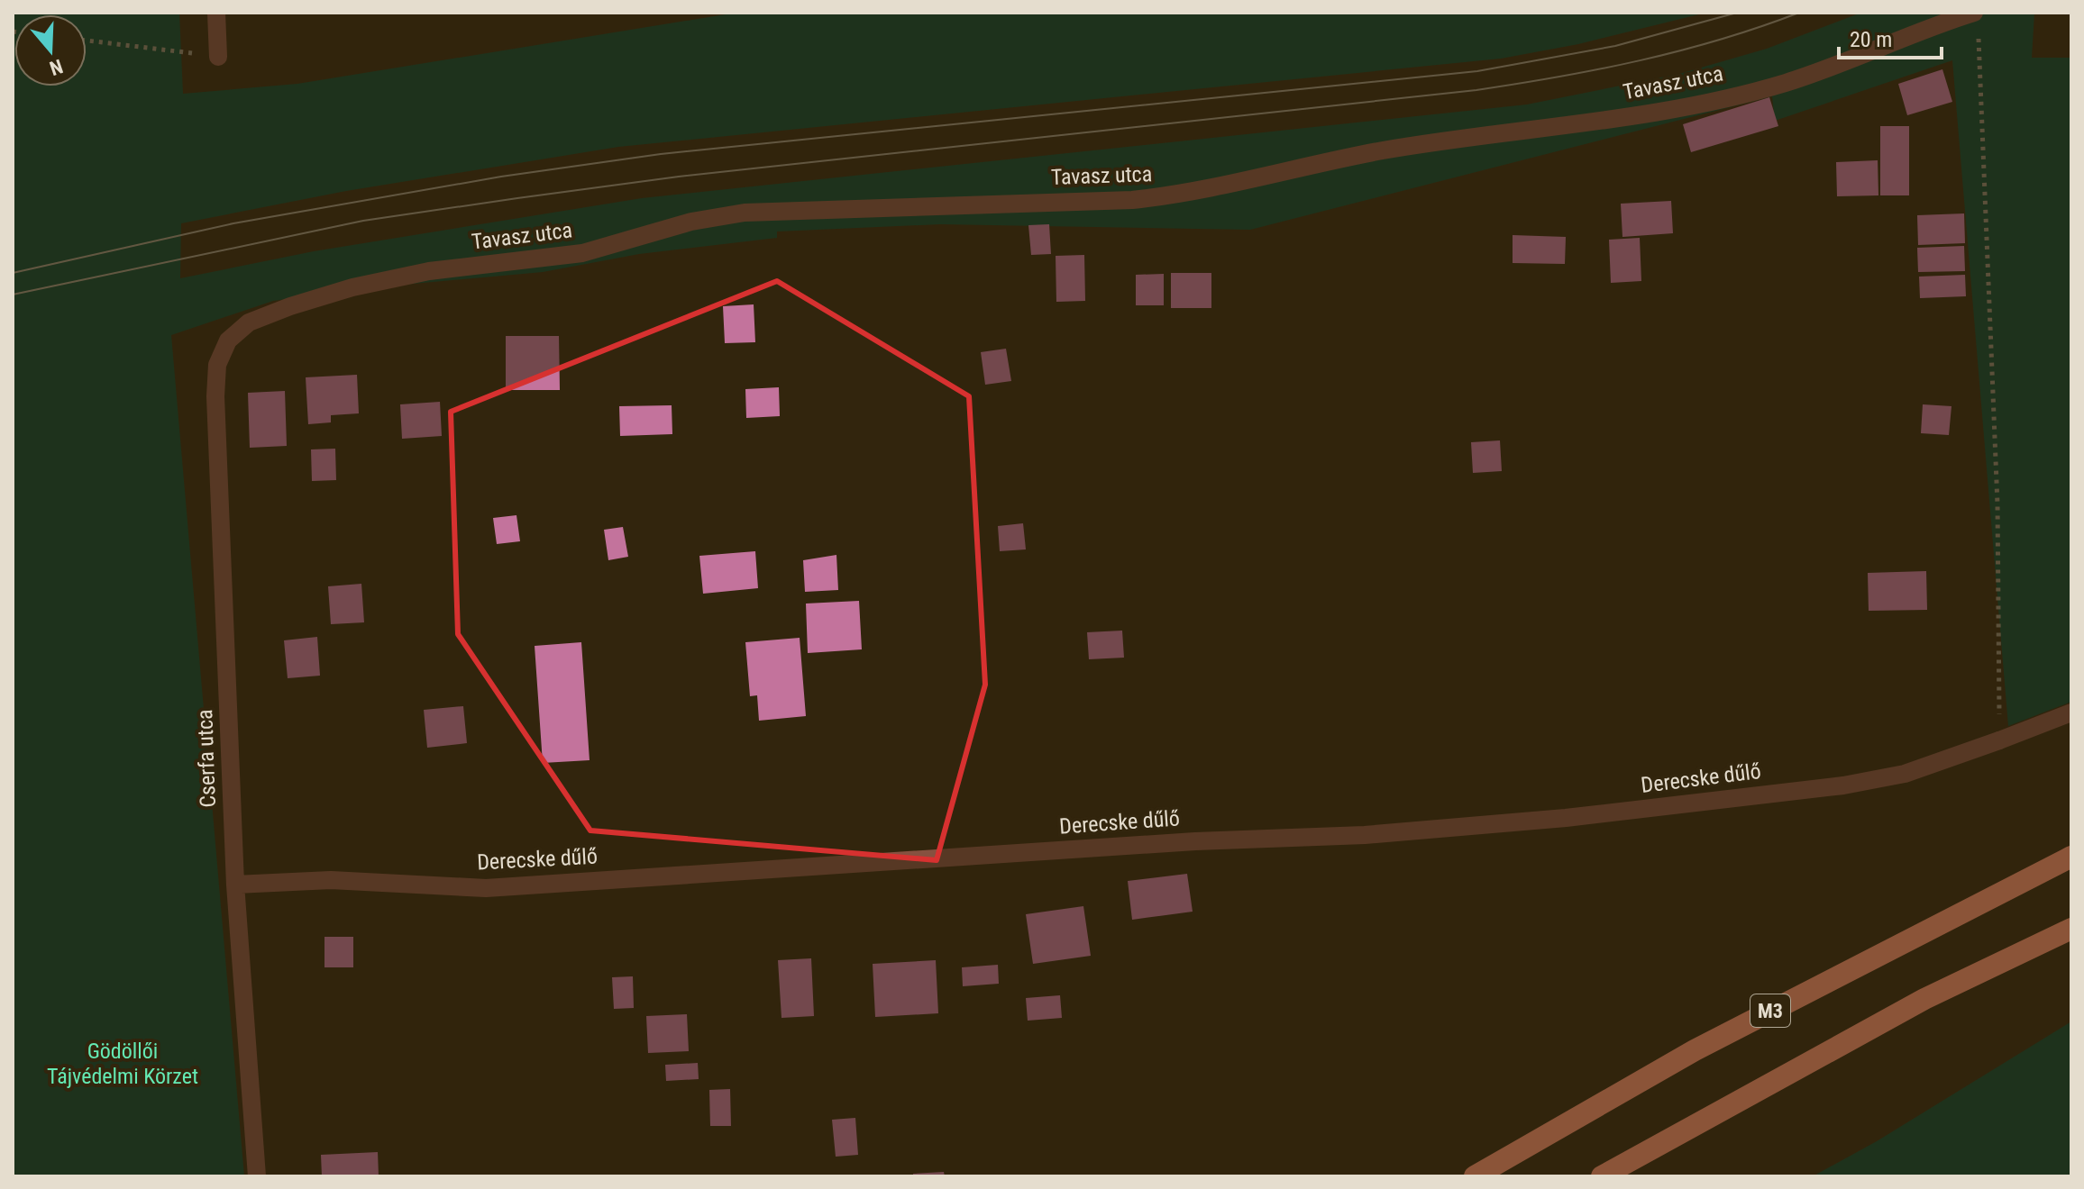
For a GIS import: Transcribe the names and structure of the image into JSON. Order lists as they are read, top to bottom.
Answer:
{
  "streets": {
    "highway": ["M3"],
    "street": ["Tavasz utca", "Cserfa utca", "Derecske dűlő"]
  },
  "crossings": [
    ["Tavasz utca", "Cserfa utca"],
    ["Cserfa utca", "Derecske dűlő"]
  ],
  "parks": ["Gödöllői Tájvédelmi Körzet"],
  "scale_bar": "20 m",
  "north": "bottom"
}
